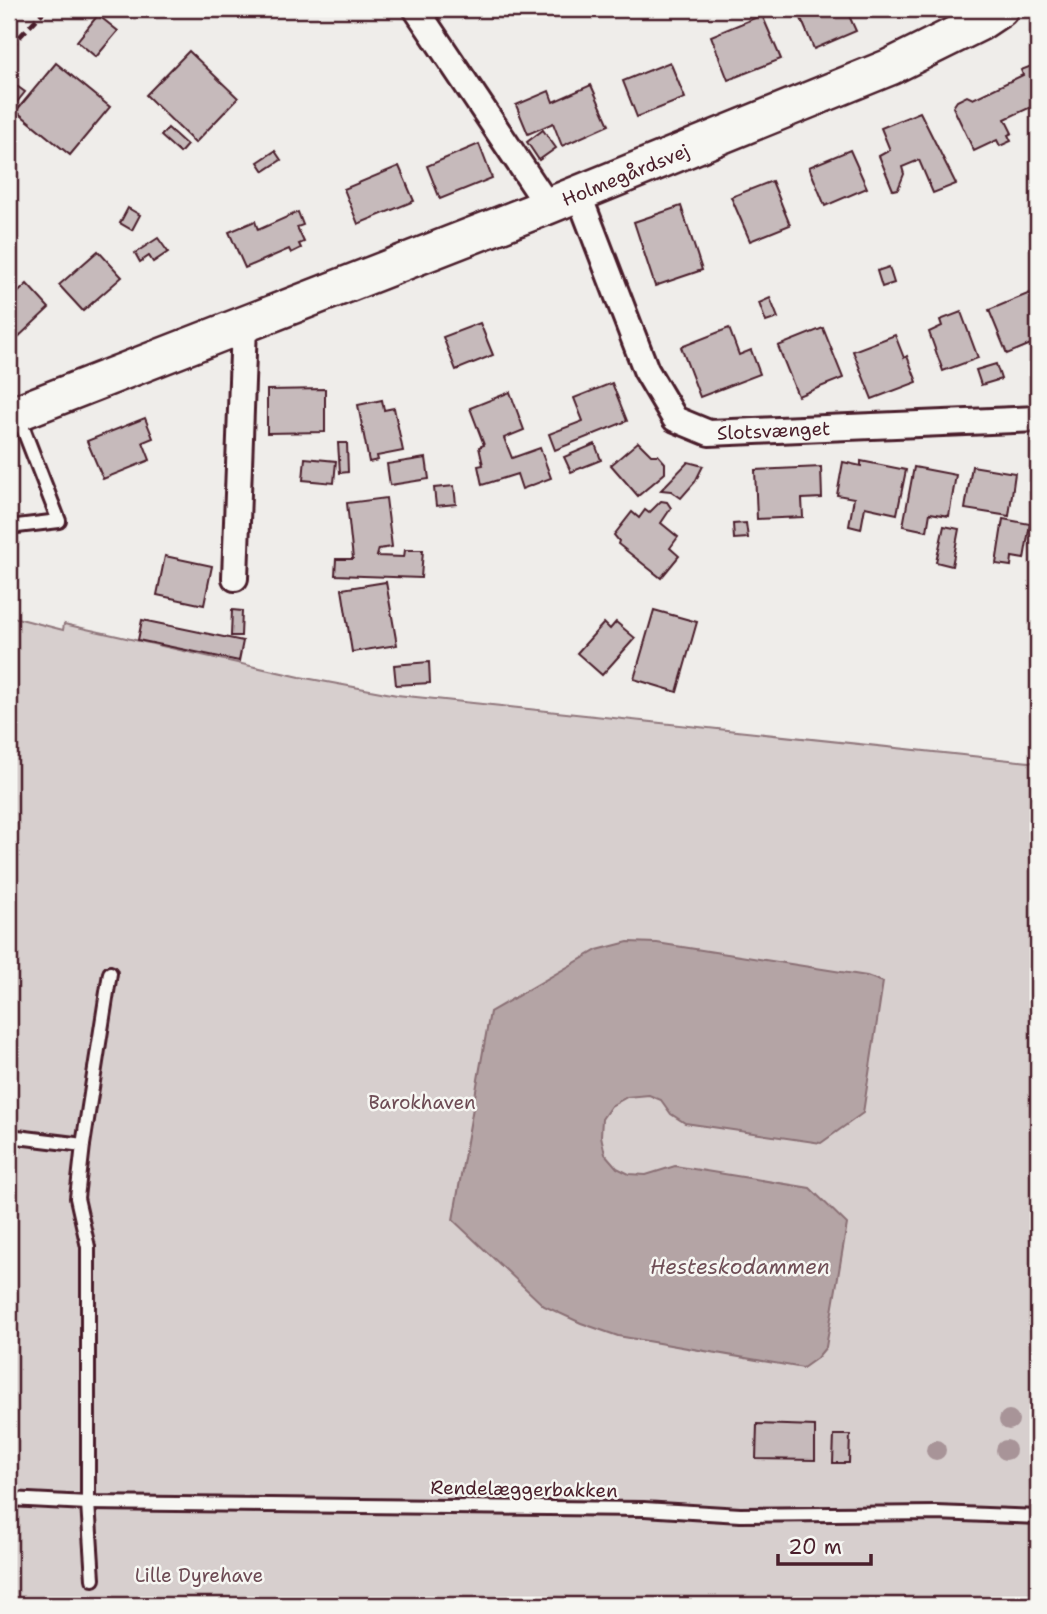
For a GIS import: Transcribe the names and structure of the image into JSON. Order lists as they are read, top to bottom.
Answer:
{
  "streets": {
    "street": ["Holmegårdsvej", "Slotsvænget"],
    "lane": ["Rendelæggerbakken"]
  },
  "crossings": [
    ["Holmegårdsvej", "Slotsvænget"]
  ],
  "water": ["Hesteskodammen"],
  "parks": ["Barokhaven", "Lille Dyrehave"],
  "scale_bar": "20 m"
}
